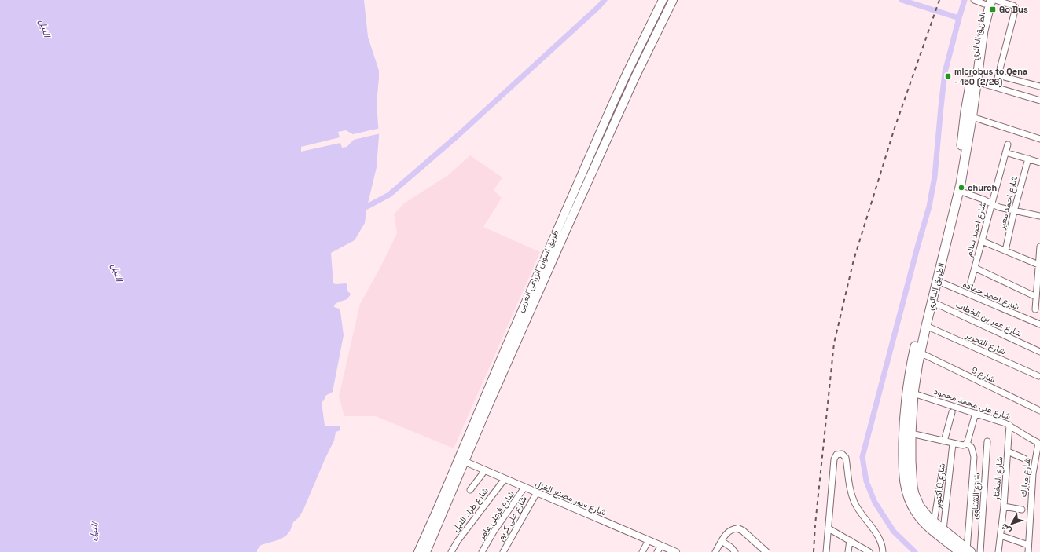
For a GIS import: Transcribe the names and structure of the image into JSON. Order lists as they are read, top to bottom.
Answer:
{
  "streets": {
    "highway": ["الطريق الدائري"],
    "main road": ["طريق اسوان الزراعى الغربى"],
    "street": [
      "شارع احمد معبر",
      "شارع احمد سالم",
      "شارع احمد حماده",
      "شارع عمر بن الخطاب",
      "شارع التحرير",
      "شارع 9",
      "شارع على محمد محمود",
      "شارع مبارك",
      "شارع المختار",
      "شارع 6 أكتوبر",
      "شارع الشناوى",
      "شارع سور مصنع الغزل",
      "شارع طراد النيل",
      "شارع فرغلى عامر",
      "شارع على كريم"
    ]
  },
  "crossings": [
    ["الطريق الدائري", "شارع احمد حماده"],
    ["الطريق الدائري", "شارع عمر بن الخطاب"],
    ["الطريق الدائري", "شارع التحرير"],
    ["الطريق الدائري", "شارع 9"],
    ["الطريق الدائري", "شارع على محمد محمود"],
    ["الطريق الدائري", "شارع 6 أكتوبر"],
    ["طريق اسوان الزراعى الغربى", "شارع سور مصنع الغزل"],
    ["شارع على محمد محمود", "شارع مبارك"],
    ["شارع على محمد محمود", "شارع المختار"],
    ["شارع سور مصنع الغزل", "شارع طراد النيل"],
    ["شارع سور مصنع الغزل", "شارع فرغلى عامر"],
    ["شارع سور مصنع الغزل", "شارع على كريم"]
  ],
  "water": ["النيل"],
  "places": {
    "transit": ["Go Bus", "microbus to Qena - 150 (2/26)"],
    "other": ["church"]
  },
  "north": "bottom left"
}
